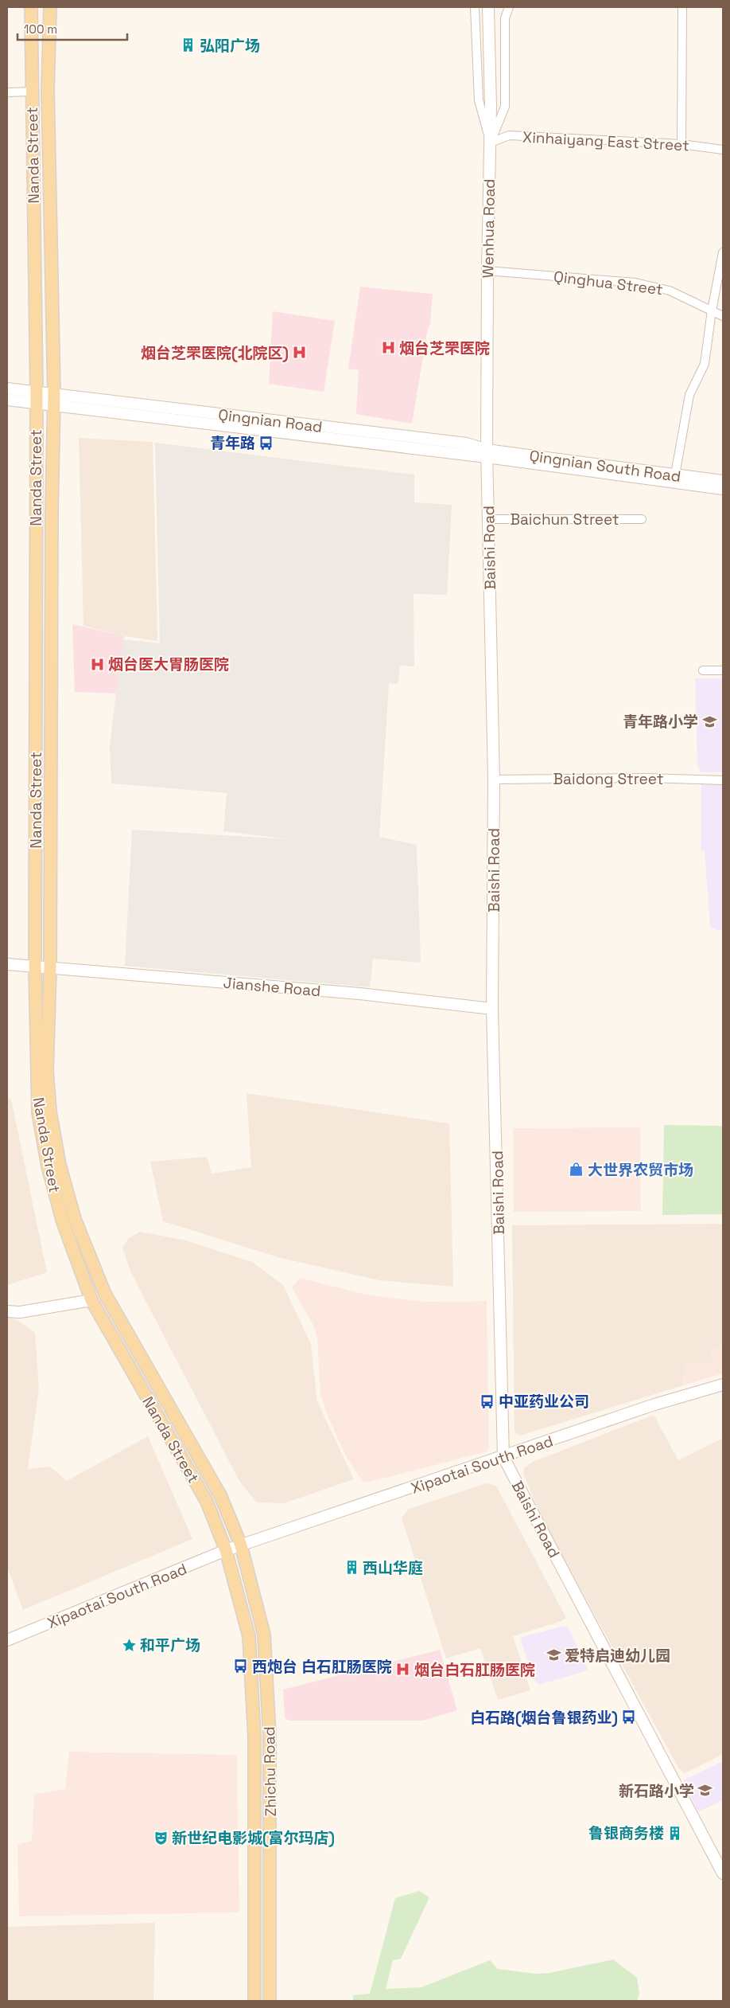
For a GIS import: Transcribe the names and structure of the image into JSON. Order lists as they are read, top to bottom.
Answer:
{
  "streets": {
    "main road": ["Nanda Street", "Zhichu Road"],
    "street": [
      "Xinhaiyang East Street",
      "Wenhua Road",
      "Qinghua Street",
      "Qingnian Road",
      "Qingnian South Road",
      "Baichun Street",
      "Baishi Road",
      "Baidong Street",
      "Jianshe Road",
      "Xipaotai South Road"
    ]
  },
  "crossings": [
    ["Xinhaiyang East Street", "Wenhua Road"],
    ["Nanda Street", "Qingnian Road"],
    ["Nanda Street", "Jianshe Road"],
    ["Nanda Street", "Xipaotai South Road"],
    ["Nanda Street", "Zhichu Road"],
    ["Wenhua Road", "Qinghua Street"],
    ["Wenhua Road", "Qingnian Road"],
    ["Wenhua Road", "Qingnian South Road"],
    ["Wenhua Road", "Baishi Road"],
    ["Qingnian Road", "Qingnian South Road"],
    ["Qingnian Road", "Baishi Road"],
    ["Qingnian South Road", "Baishi Road"],
    ["Baichun Street", "Baishi Road"],
    ["Baishi Road", "Baidong Street"],
    ["Baishi Road", "Jianshe Road"],
    ["Baishi Road", "Xipaotai South Road"],
    ["Xipaotai South Road", "Zhichu Road"]
  ],
  "places": {
    "building": ["弘阳广场", "西山华庭", "鲁银商务楼"],
    "hospital": [
      "烟台芝罘医院",
      "烟台芝罘医院(北院区)",
      "烟台医大胃肠医院",
      "烟台白石肛肠医院"
    ],
    "bus stop": [
      "青年路",
      "中亚药业公司",
      "西炮台 白石肛肠医院",
      "白石路(烟台鲁银药业)"
    ],
    "school or university": ["青年路小学", "爱特启迪幼儿园", "新石路小学"],
    "shop": ["大世界农贸市场"],
    "place": ["和平广场"],
    "theatre": ["新世纪电影城(富尔玛店)"]
  },
  "scale_bar": "100 m"
}
